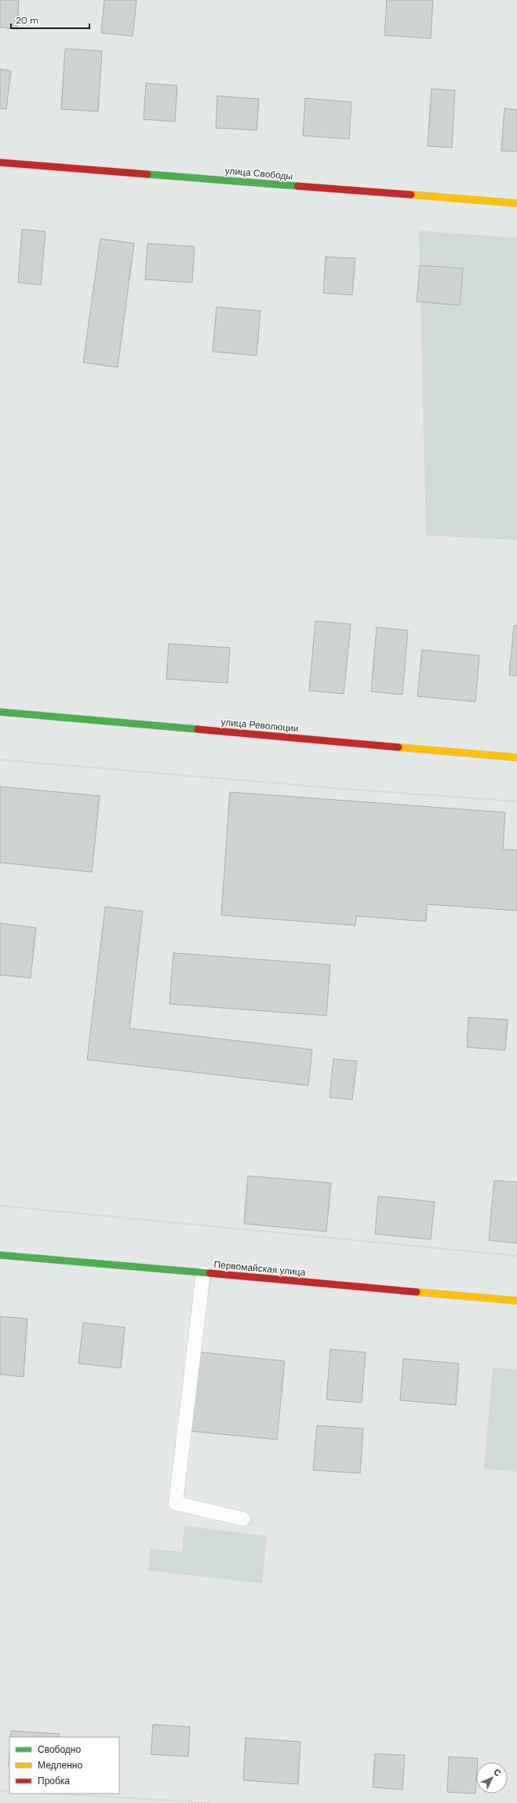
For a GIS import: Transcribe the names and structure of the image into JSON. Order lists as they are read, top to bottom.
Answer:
{
  "streets": {
    "street": ["улица Свободы", "улица Революции", "Первомайская улица"]
  },
  "legend": ["Свободно", "Медленно", "Пробка"],
  "scale_bar": "20 m",
  "north": "top right"
}
